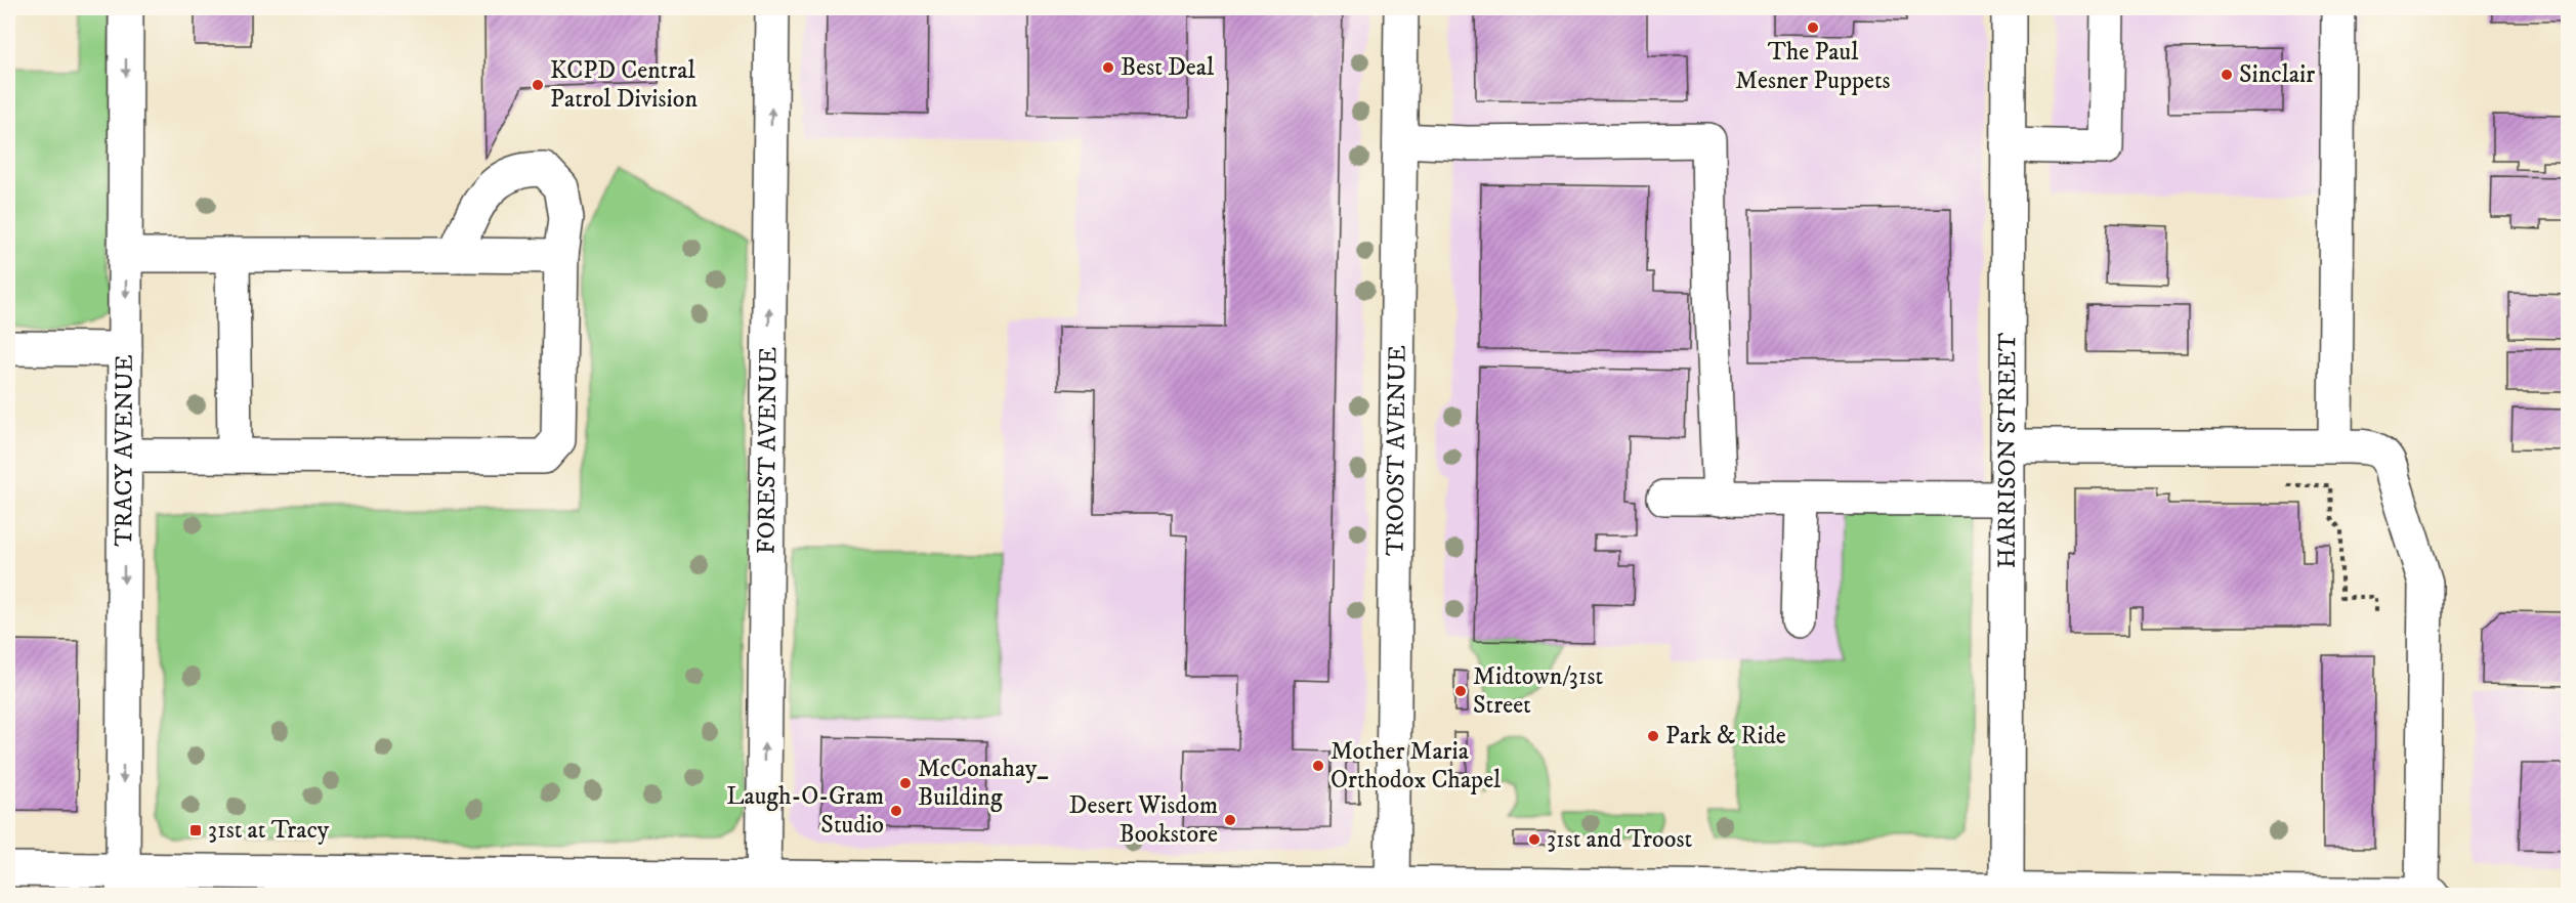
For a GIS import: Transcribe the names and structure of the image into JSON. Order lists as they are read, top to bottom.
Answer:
{
  "streets": {
    "main road": [
      "TRACY AVENUE",
      "FOREST AVENUE",
      "TROOST AVENUE",
      "HARRISON STREET"
    ]
  },
  "one_way": ["TRACY AVENUE", "FOREST AVENUE"],
  "places": {
    "other": [
      "The Paul Mesner Puppets",
      "Best Deal",
      "Sinclair",
      "KCPD Central Patrol Division",
      "Midtown/31st Street",
      "Park & Ride",
      "Mother Maria Orthodox Chapel",
      "McConahay_ Building",
      "Laugh-O-Gram Studio",
      "Desert Wisdom Bookstore",
      "31st and Troost"
    ],
    "transit": ["31st at Tracy"]
  }
}
